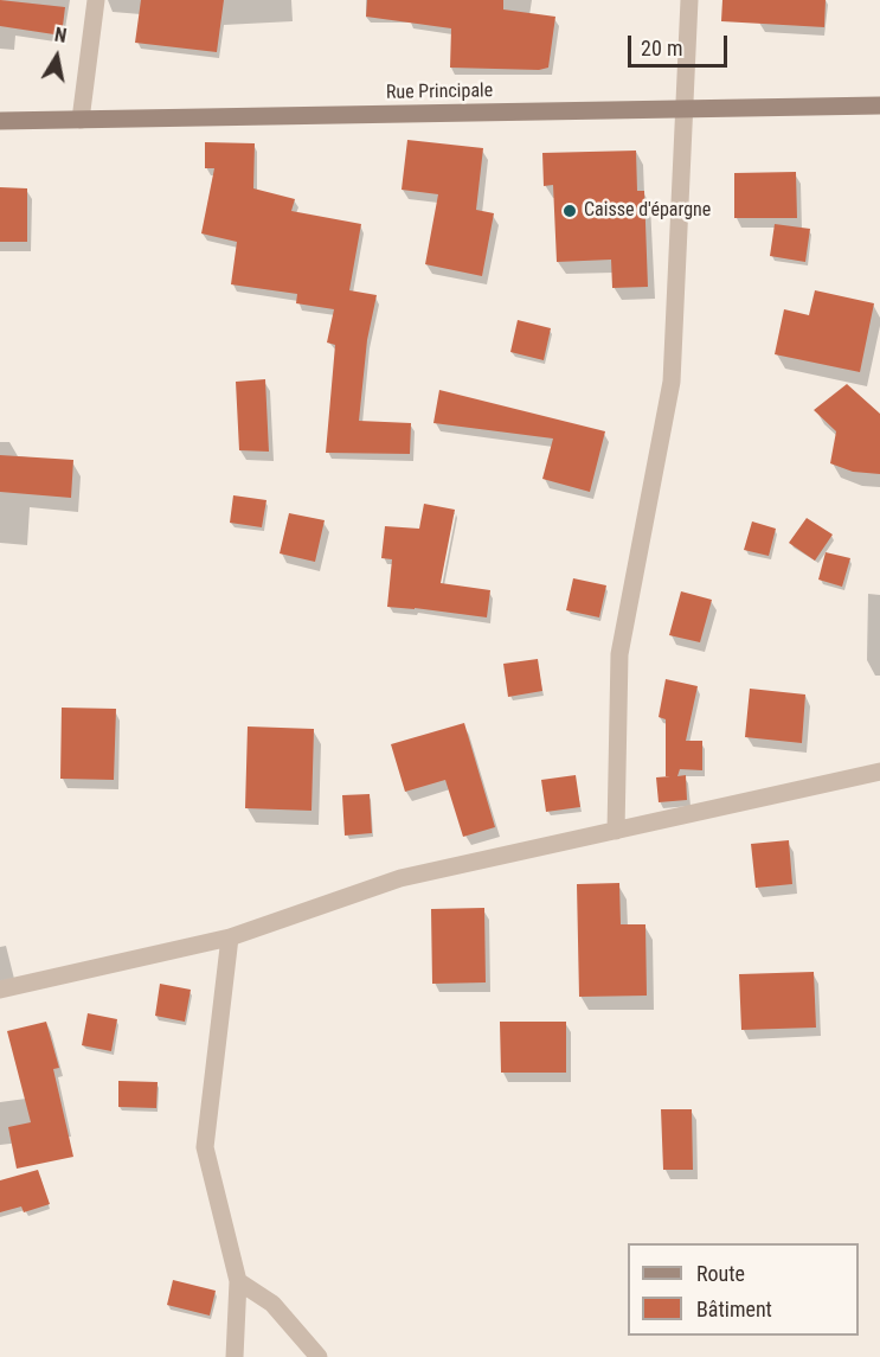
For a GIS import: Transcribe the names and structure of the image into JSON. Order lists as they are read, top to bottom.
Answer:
{
  "streets": {
    "main road": ["Rue Principale"]
  },
  "places": ["Caisse d'épargne"],
  "legend": ["Route", "Bâtiment"],
  "scale_bar": "20 m",
  "north": "top"
}
